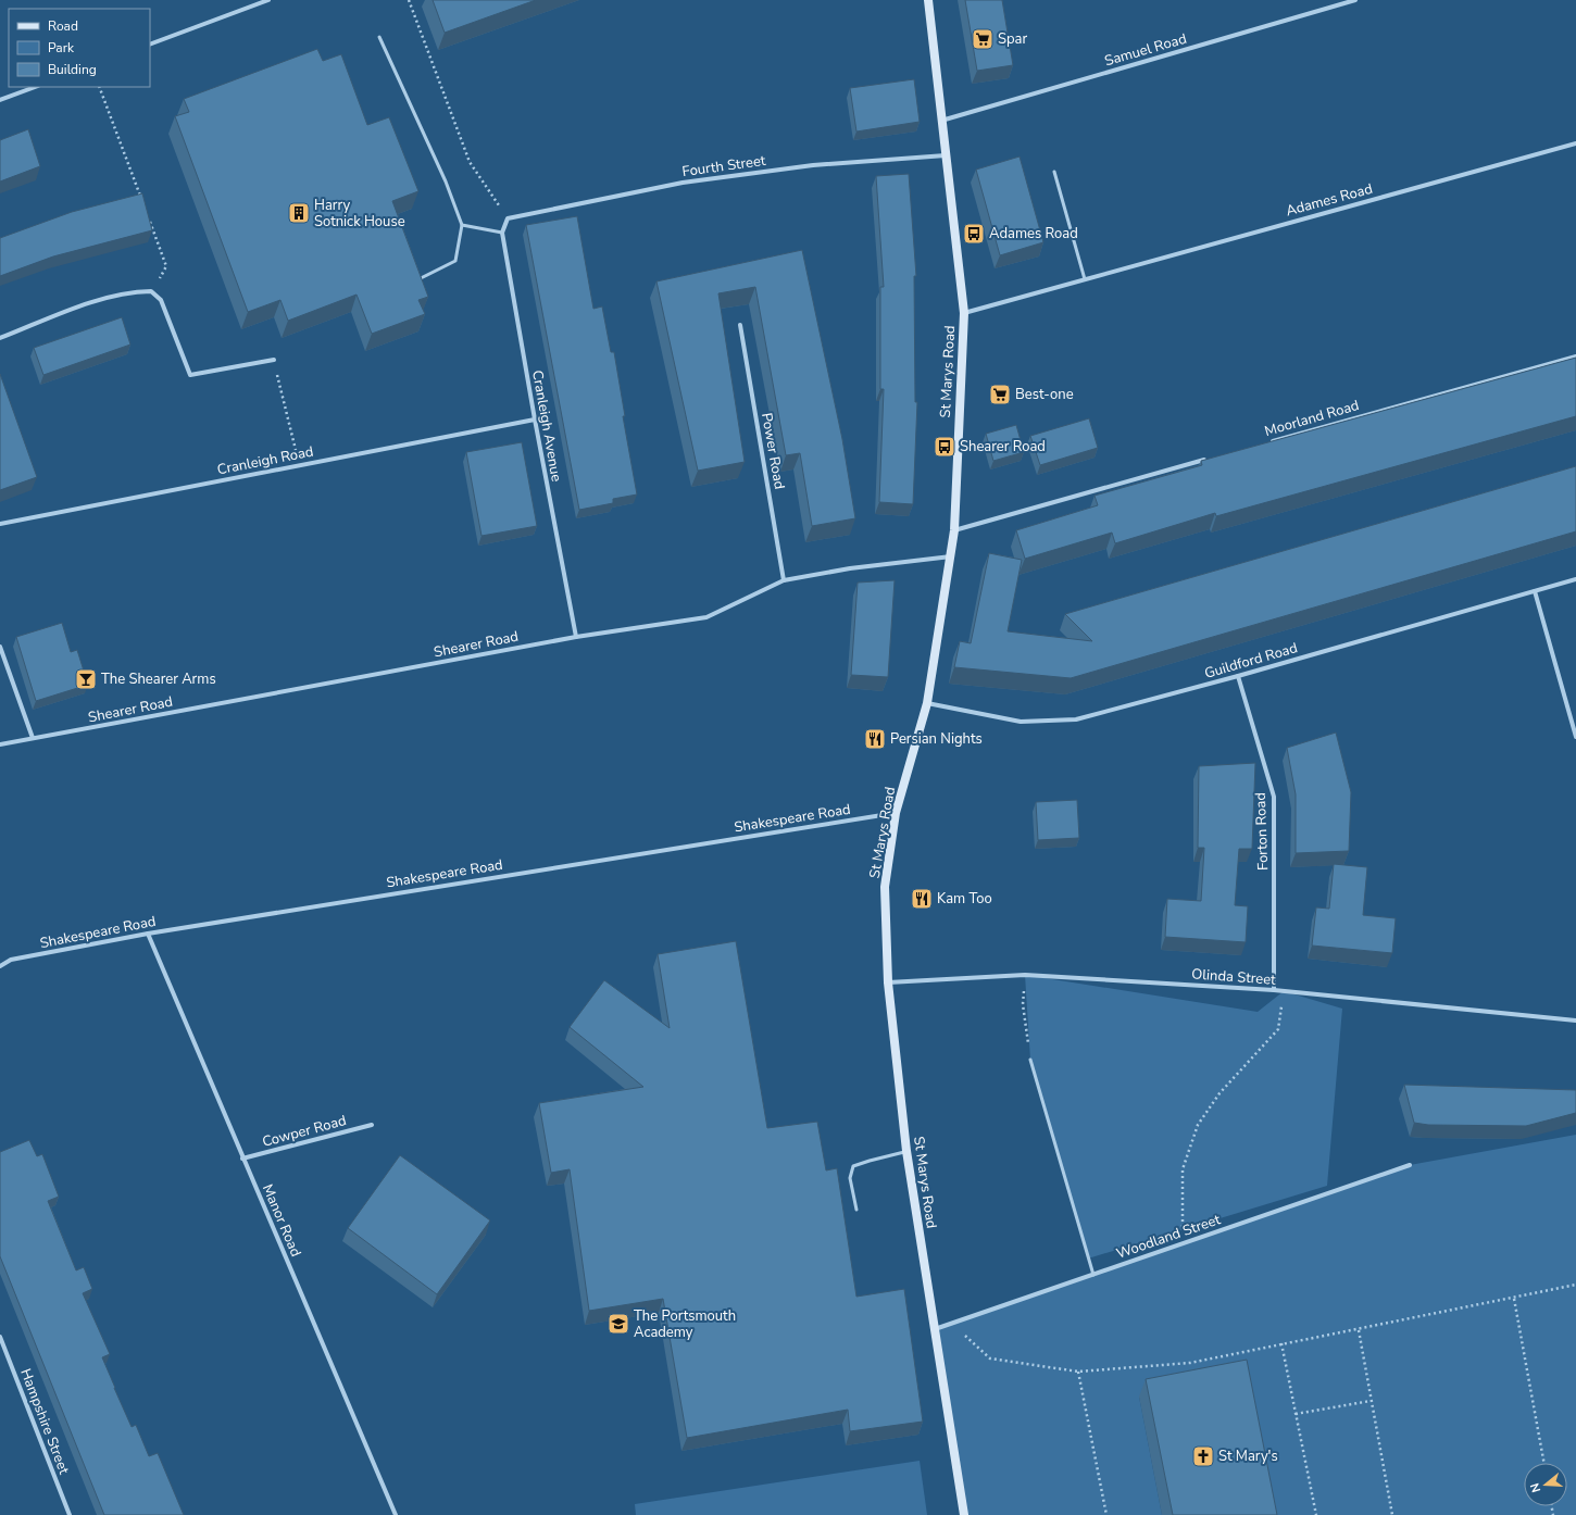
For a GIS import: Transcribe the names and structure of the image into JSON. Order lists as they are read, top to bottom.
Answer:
{
  "streets": {
    "street": [
      "Samuel Road",
      "Fourth Street",
      "Adames Road",
      "St Marys Road",
      "Moorland Road",
      "Cranleigh Avenue",
      "Power Road",
      "Cranleigh Road",
      "Shearer Road",
      "Guildford Road",
      "Shakespeare Road",
      "Forton Road",
      "Olinda Street",
      "Cowper Road",
      "Manor Road",
      "Woodland Street",
      "Hampshire Street"
    ]
  },
  "crossings": [
    ["Samuel Road", "St Marys Road"],
    ["Fourth Street", "St Marys Road"],
    ["Adames Road", "St Marys Road"],
    ["St Marys Road", "Shearer Road"],
    ["St Marys Road", "Guildford Road"],
    ["St Marys Road", "Shakespeare Road"],
    ["St Marys Road", "Olinda Street"],
    ["St Marys Road", "Woodland Street"],
    ["Cranleigh Avenue", "Cranleigh Road"],
    ["Cranleigh Avenue", "Shearer Road"],
    ["Power Road", "Shearer Road"],
    ["Guildford Road", "Forton Road"],
    ["Shakespeare Road", "Manor Road"],
    ["Forton Road", "Olinda Street"],
    ["Cowper Road", "Manor Road"]
  ],
  "places": {
    "supermarket": ["Spar", "Best-one"],
    "building": ["Harry Sotnick House"],
    "bus stop": ["Adames Road", "Shearer Road"],
    "bar": ["The Shearer Arms"],
    "restaurant": ["Persian Nights", "Kam Too"],
    "school or university": ["The Portsmouth Academy"],
    "church": ["St Mary's"]
  },
  "legend": ["Road", "Park", "Building"],
  "north": "left"
}
